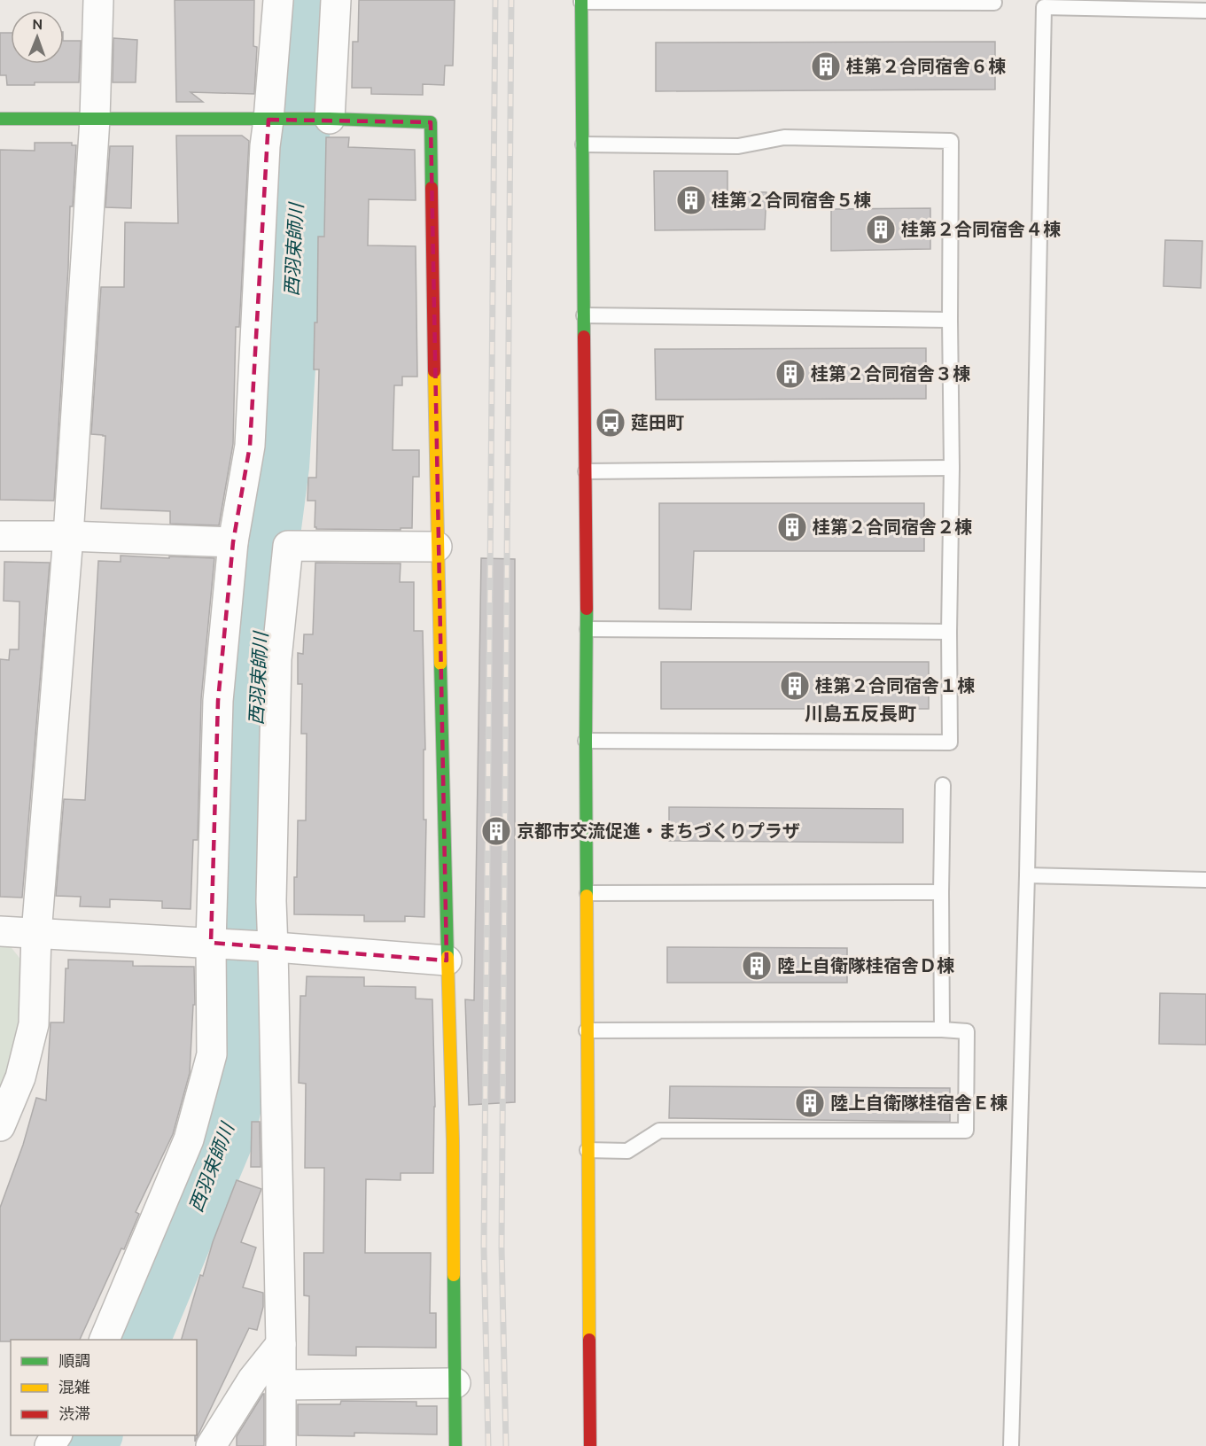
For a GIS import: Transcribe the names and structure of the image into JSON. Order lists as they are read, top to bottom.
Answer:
{
  "districts": ["川島五反長町"],
  "water": ["西羽束師川"],
  "places": {
    "building": [
      "桂第２合同宿舎６棟",
      "桂第２合同宿舎５棟",
      "桂第２合同宿舎４棟",
      "桂第２合同宿舎３棟",
      "桂第２合同宿舎２棟",
      "桂第２合同宿舎１棟",
      "京都市交流促進・まちづくりプラザ",
      "陸上自衛隊桂宿舎Ｄ棟",
      "陸上自衛隊桂宿舎Ｅ棟"
    ],
    "bus stop": ["莚田町"]
  },
  "legend": ["順調", "混雑", "渋滞"],
  "north": "top"
}
